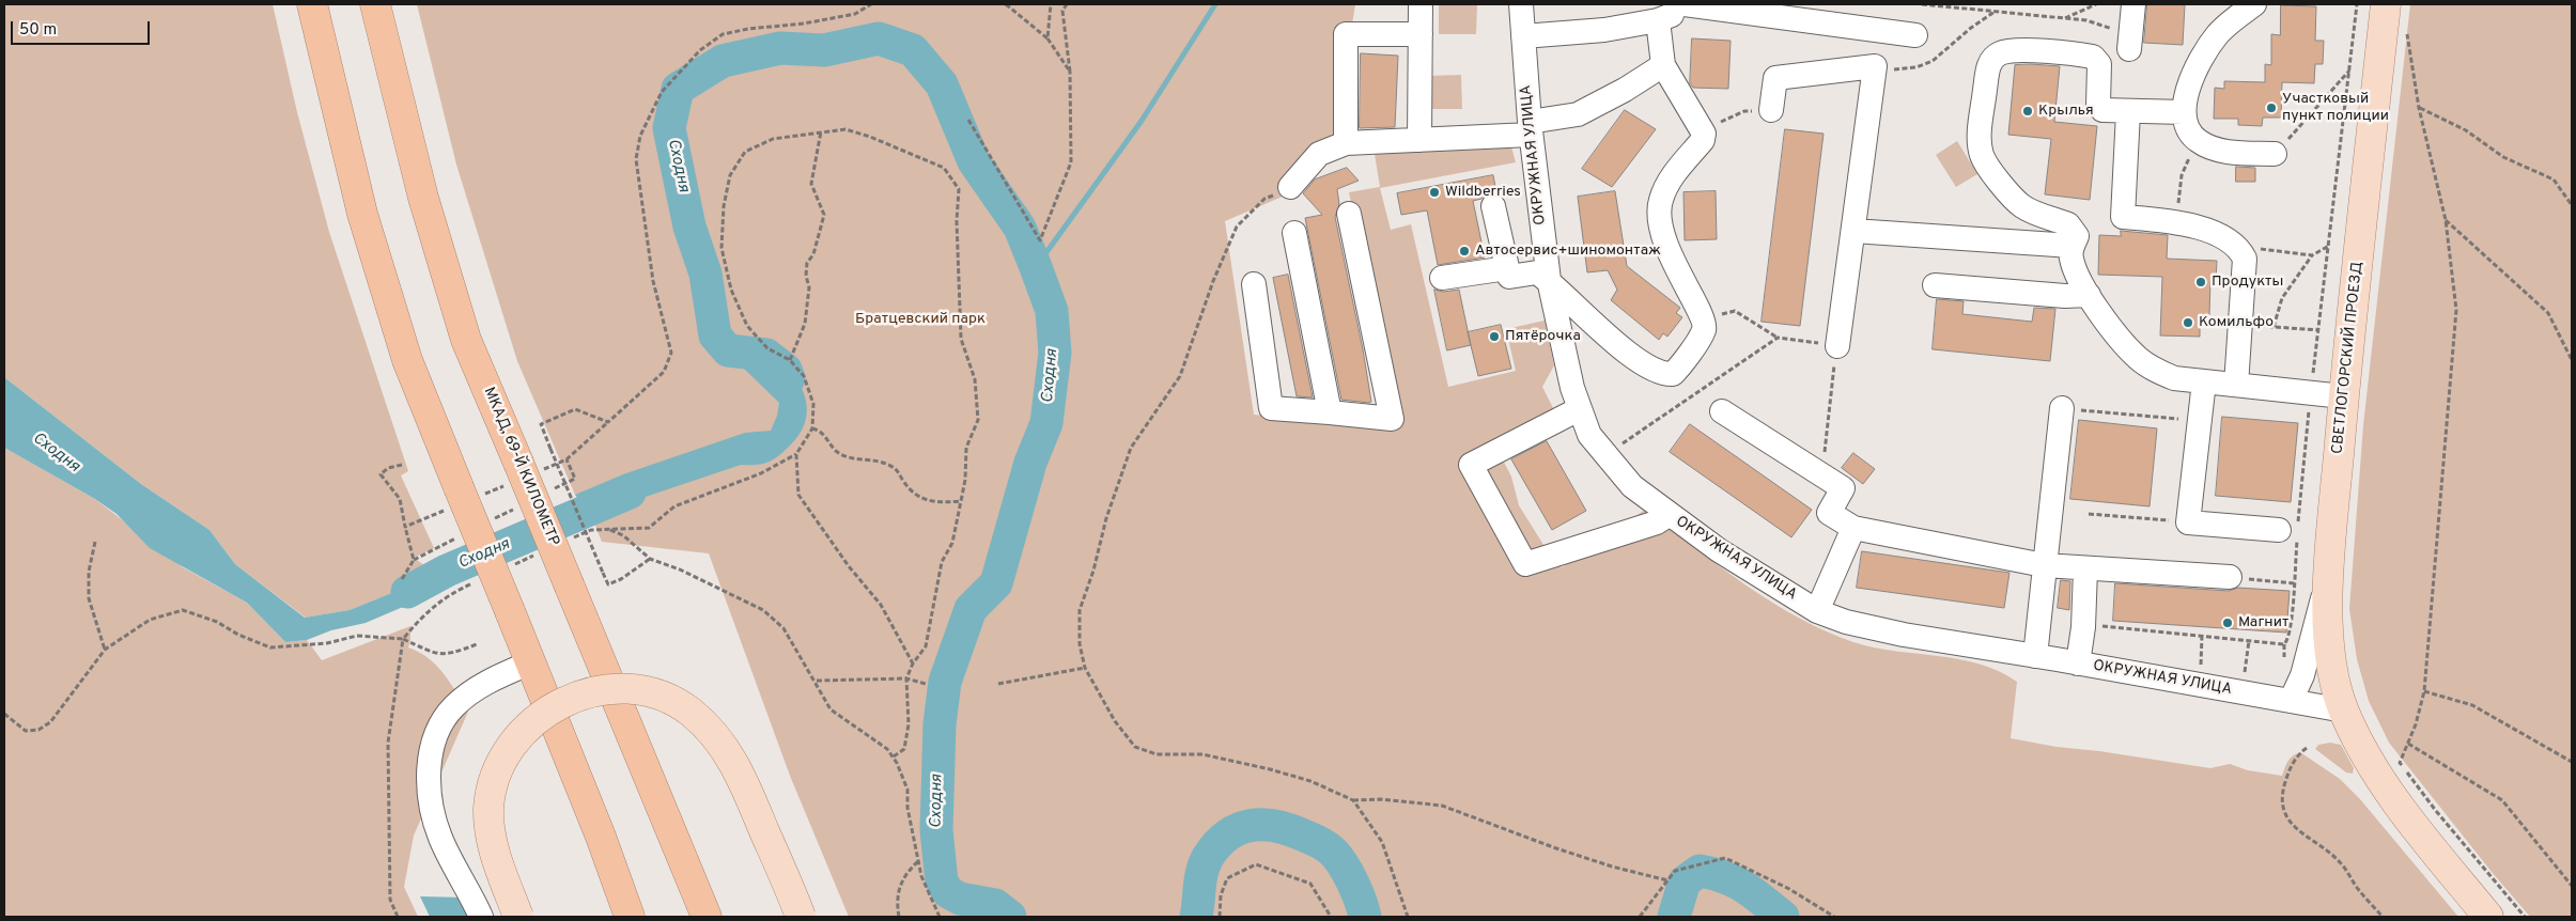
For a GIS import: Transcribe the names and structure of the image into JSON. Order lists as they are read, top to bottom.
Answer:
{
  "streets": {
    "highway": ["МКАД, 69-Й КИЛОМЕТР"],
    "main road": ["СВЕТЛОГОРСКИЙ ПРОЕЗД"],
    "street": ["ОКРУЖНАЯ УЛИЦА"]
  },
  "crossings": [
    ["ОКРУЖНАЯ УЛИЦА", "СВЕТЛОГОРСКИЙ ПРОЕЗД"]
  ],
  "water": ["Сходня"],
  "parks": ["Братцевский парк"],
  "places": [
    "Участковый пункт полиции",
    "Крылья",
    "Wildberries",
    "Автосервис+шиномонтаж",
    "Продукты",
    "Комильфо",
    "Пятёрочка",
    "Магнит"
  ],
  "scale_bar": "50 m"
}
